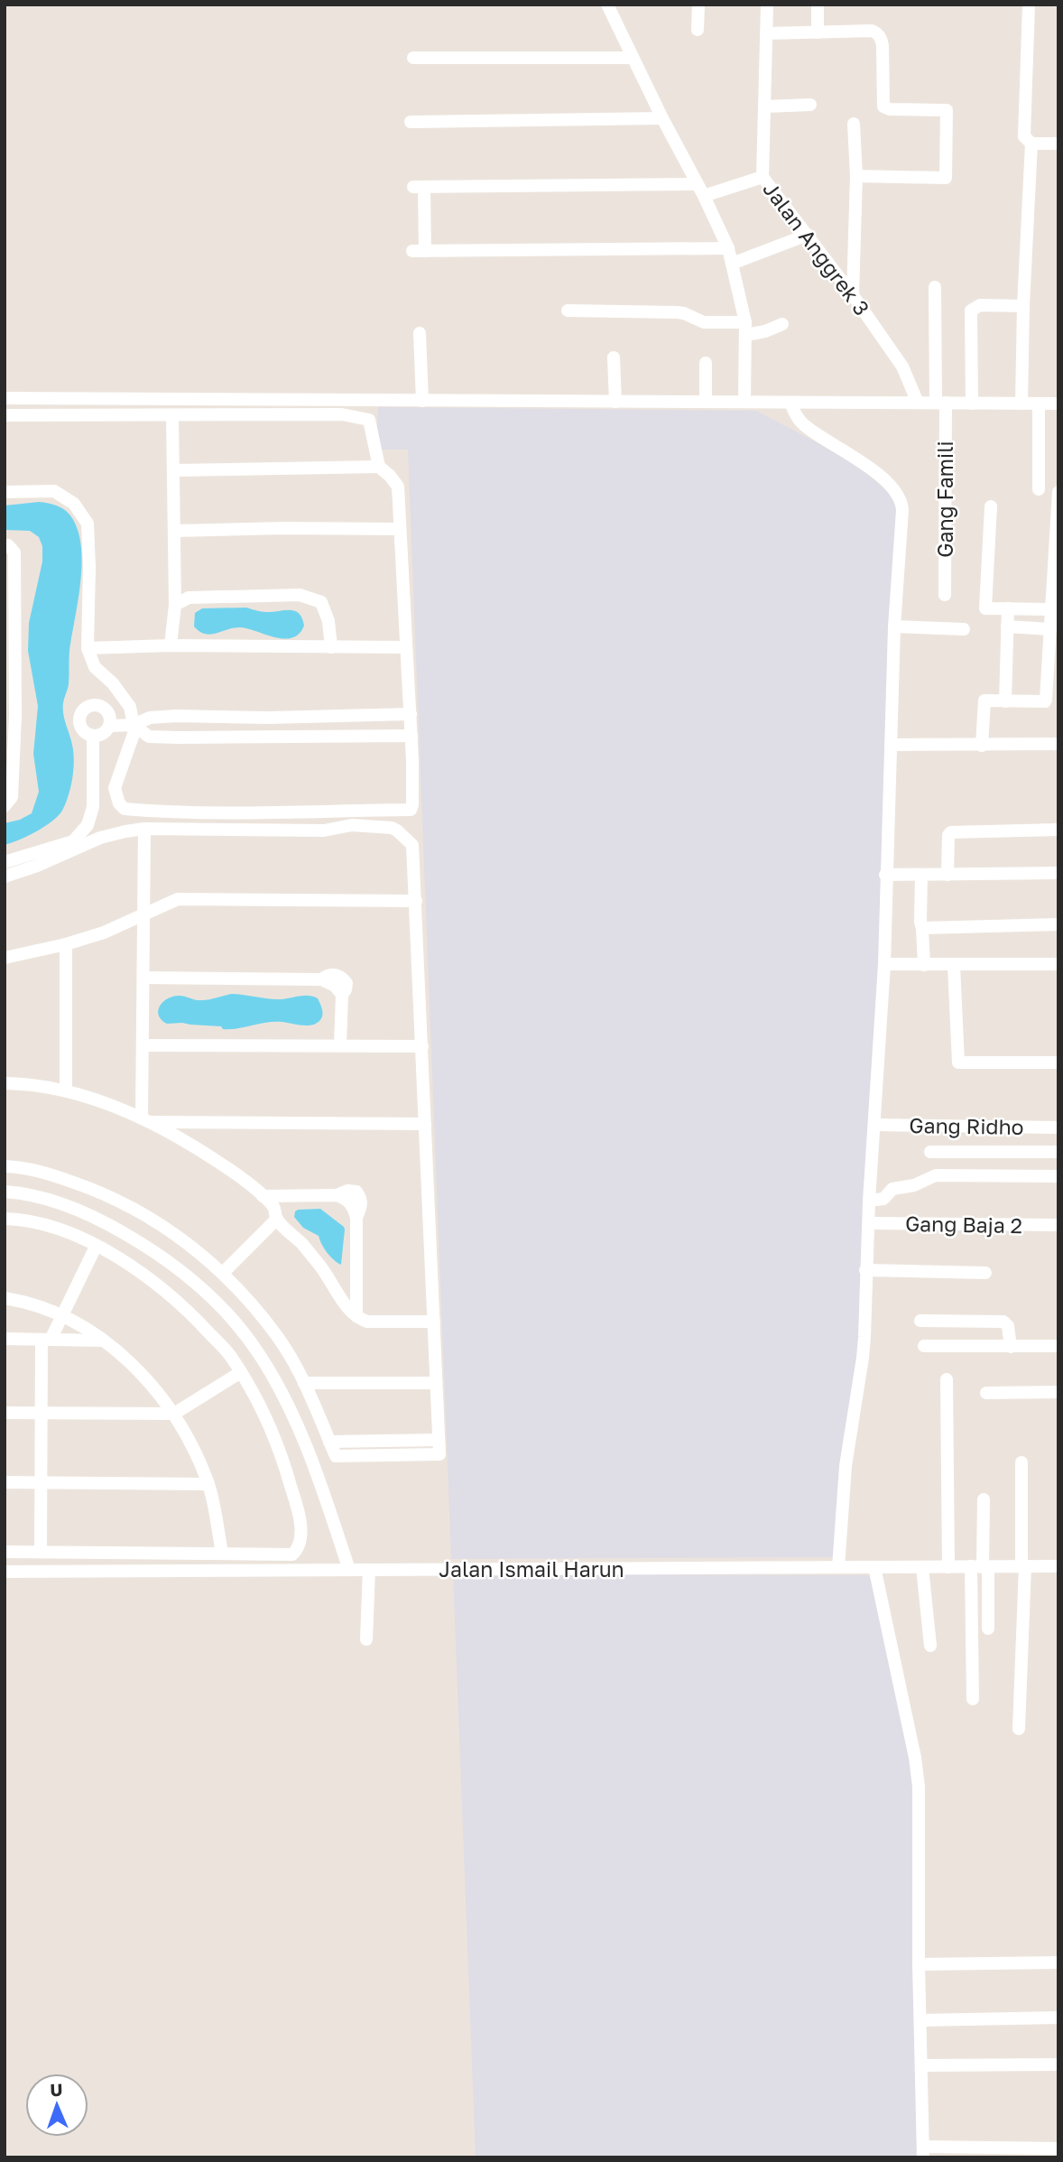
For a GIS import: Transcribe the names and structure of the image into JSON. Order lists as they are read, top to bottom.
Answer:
{
  "streets": {
    "street": [
      "Jalan Anggrek 3",
      "Gang Famili",
      "Gang Ridho",
      "Gang Baja 2",
      "Jalan Ismail Harun"
    ]
  },
  "north": "top"
}
